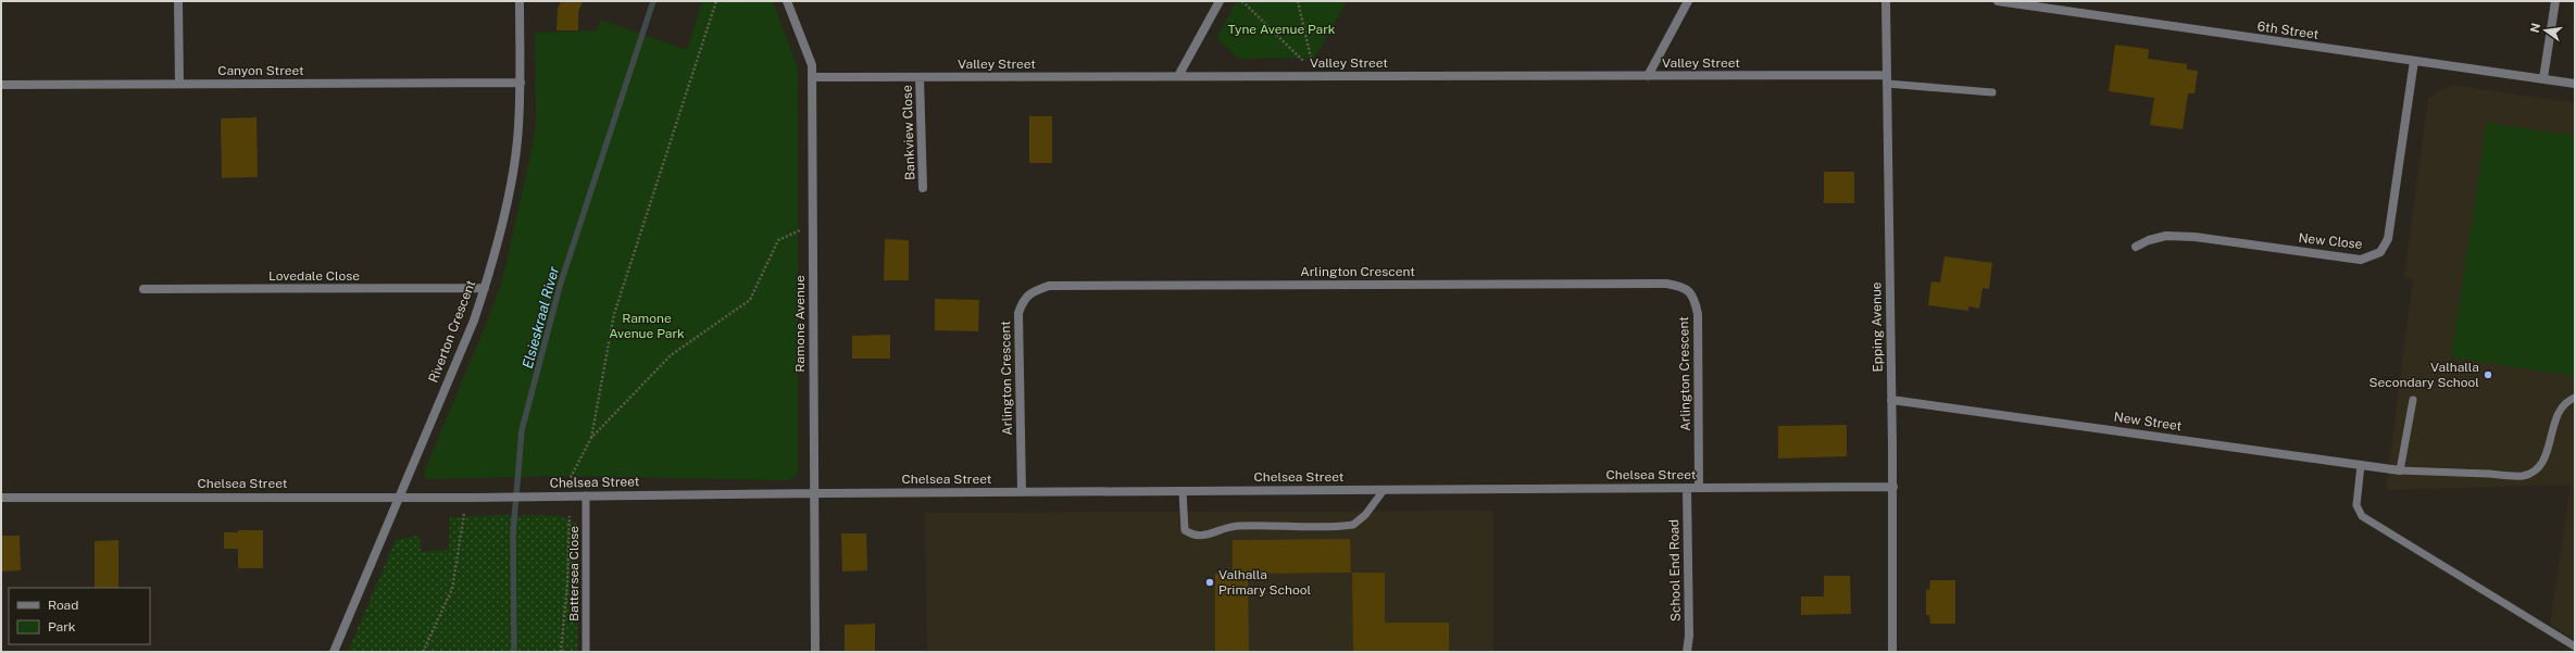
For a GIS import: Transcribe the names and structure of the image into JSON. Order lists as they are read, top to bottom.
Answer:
{
  "streets": {
    "street": [
      "6th Street",
      "Valley Street",
      "Canyon Street",
      "Bankview Close",
      "New Close",
      "Arlington Crescent",
      "Lovedale Close",
      "Ramone Avenue",
      "Epping Avenue",
      "Riverton Crescent",
      "New Street",
      "Chelsea Street",
      "School End Road"
    ],
    "lane": ["Battersea Close"]
  },
  "crossings": [
    ["6th Street", "New Close"],
    ["Valley Street", "Bankview Close"],
    ["Valley Street", "Ramone Avenue"],
    ["Valley Street", "Epping Avenue"],
    ["Canyon Street", "Riverton Crescent"],
    ["Arlington Crescent", "Chelsea Street"],
    ["Lovedale Close", "Riverton Crescent"],
    ["Ramone Avenue", "Chelsea Street"],
    ["Epping Avenue", "New Street"],
    ["Epping Avenue", "Chelsea Street"],
    ["Riverton Crescent", "Chelsea Street"],
    ["Chelsea Street", "School End Road"],
    ["Chelsea Street", "Battersea Close"]
  ],
  "water": ["Elsieskraal River"],
  "parks": ["Tyne Avenue Park", "Ramone Avenue Park"],
  "places": ["Valhalla Secondary School", "Valhalla Primary School"],
  "legend": ["Road", "Park"],
  "north": "left"
}
